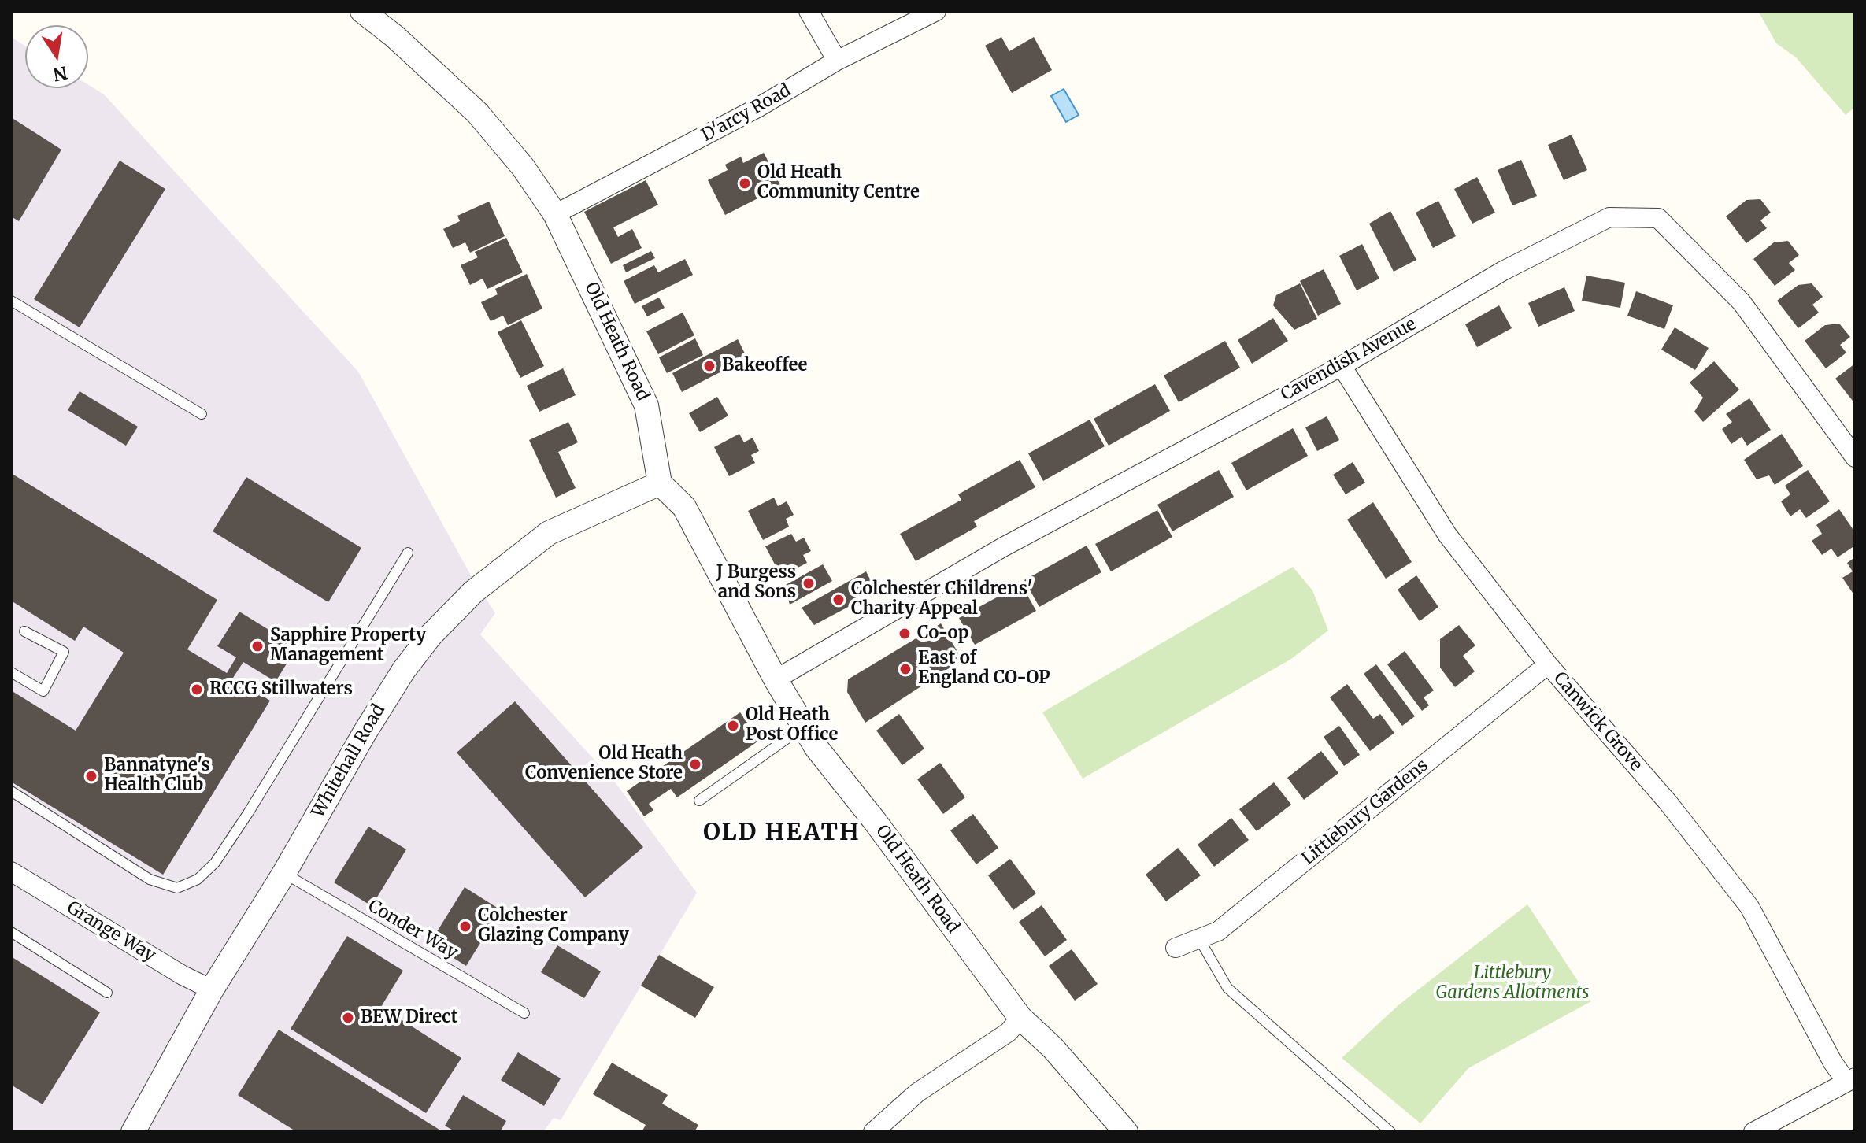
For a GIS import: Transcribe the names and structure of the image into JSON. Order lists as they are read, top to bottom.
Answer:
{
  "streets": {
    "street": [
      "D'arcy Road",
      "Old Heath Road",
      "Cavendish Avenue",
      "Canwick Grove",
      "Whitehall Road",
      "Littlebury Gardens",
      "Grange Way"
    ],
    "lane": ["Conder Way"]
  },
  "crossings": [
    ["D'arcy Road", "Old Heath Road"],
    ["Old Heath Road", "Cavendish Avenue"],
    ["Old Heath Road", "Whitehall Road"],
    ["Cavendish Avenue", "Canwick Grove"],
    ["Canwick Grove", "Littlebury Gardens"],
    ["Whitehall Road", "Conder Way"],
    ["Whitehall Road", "Grange Way"]
  ],
  "districts": ["OLD HEATH"],
  "parks": ["Littlebury Gardens Allotments"],
  "places": [
    "Old Heath Community Centre",
    "Bakeoffee",
    "J Burgess and Sons",
    "Colchester Childrens' Charity Appeal",
    "Co-op",
    "Sapphire Property Management",
    "East of England CO-OP",
    "RCCG Stillwaters",
    "Old Heath Post Office",
    "Old Heath Convenience Store",
    "Bannatyne's Health Club",
    "Colchester Glazing Company",
    "BEW Direct"
  ],
  "north": "bottom"
}
